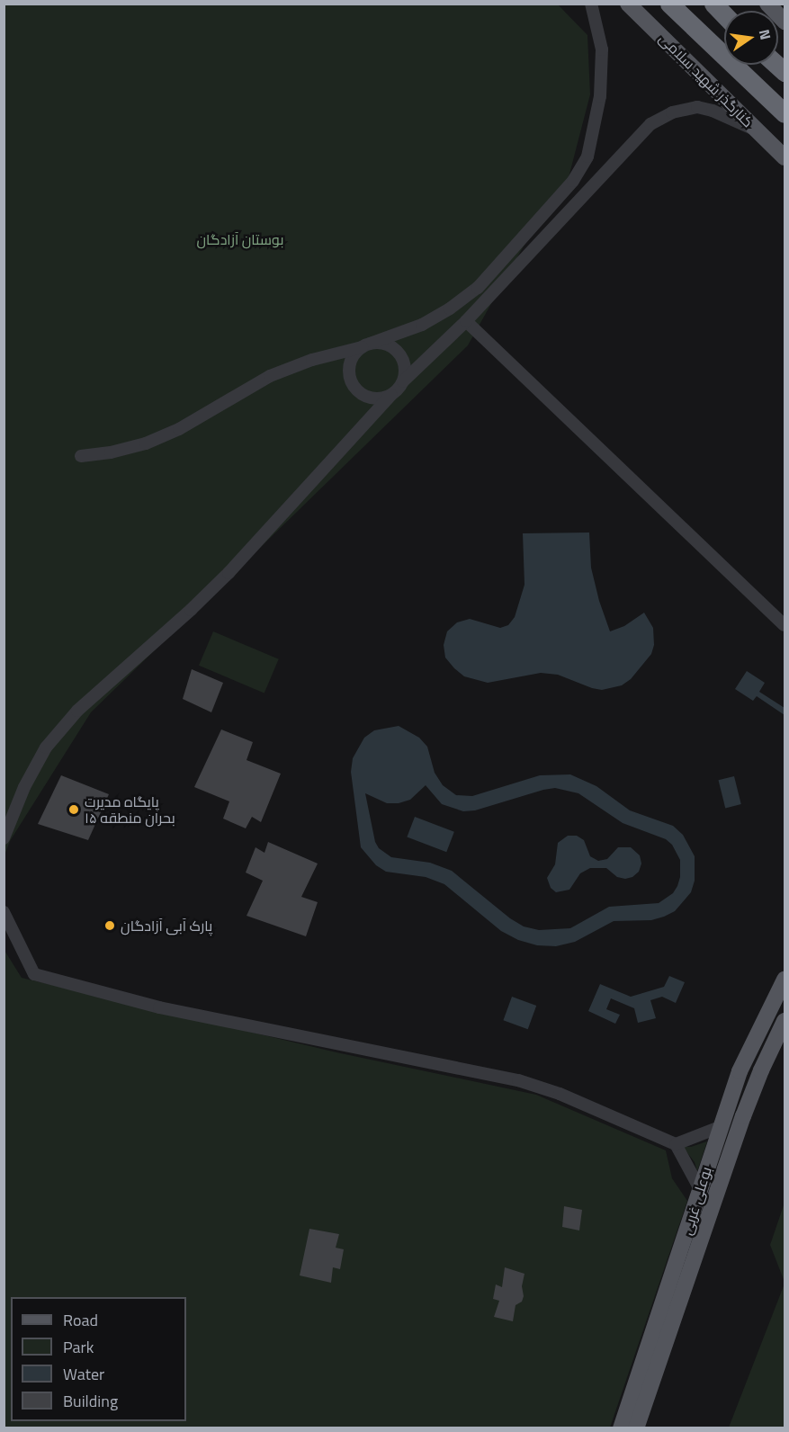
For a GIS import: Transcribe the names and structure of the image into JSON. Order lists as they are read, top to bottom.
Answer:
{
  "streets": {
    "main road": ["کنارگذر شهید سلامی", "بوعلی غربی"]
  },
  "parks": ["بوستان آزادگان"],
  "places": ["پایگاه مدیرت بحران منطقه ۱۵", "پارک آبی آزادگان"],
  "legend": [
    "Road",
    "Park",
    "Water",
    "Building"
  ],
  "north": "right"
}
